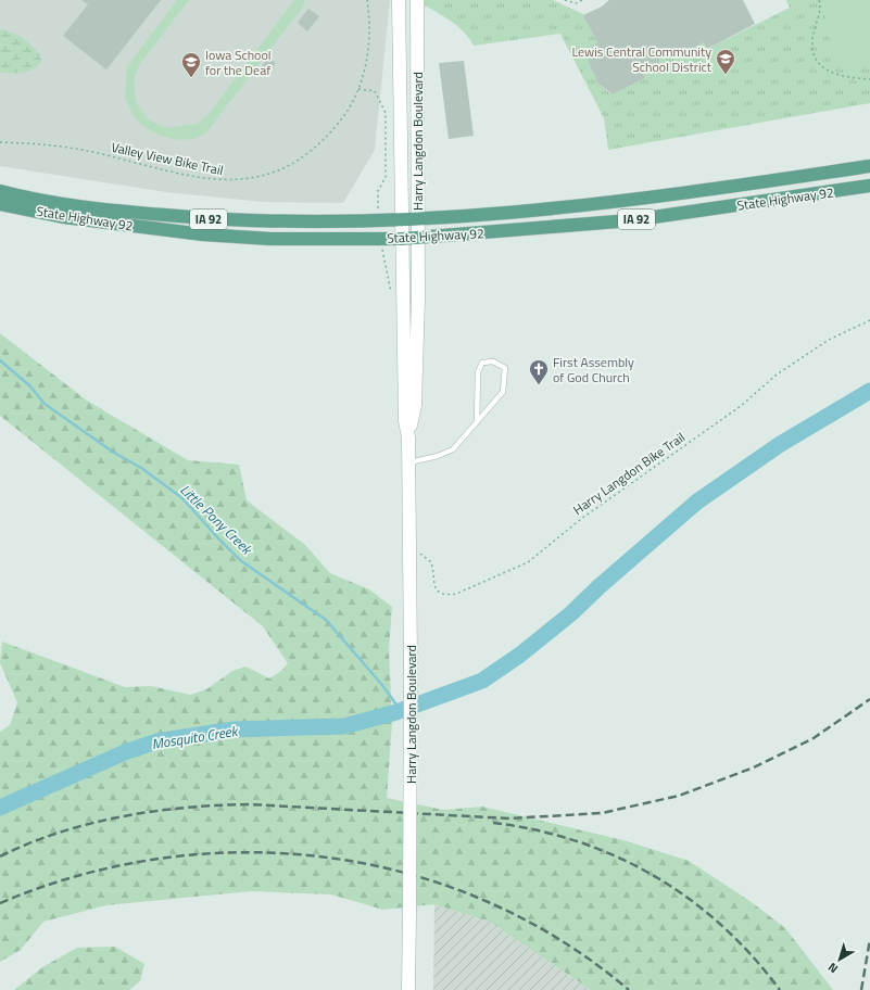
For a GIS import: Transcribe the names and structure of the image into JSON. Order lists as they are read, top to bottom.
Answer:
{
  "streets": {
    "main road": ["Harry Langdon Boulevard", "State Highway 92", "IA 92"],
    "path": ["Valley View Bike Trail", "Harry Langdon Bike Trail"]
  },
  "crossings": [
    ["Harry Langdon Boulevard", "State Highway 92"],
    ["Harry Langdon Boulevard", "Harry Langdon Bike Trail"]
  ],
  "water": ["Little Pony Creek", "Mosquito Creek"],
  "places": {
    "school or university": ["Lewis Central Community School District", "Iowa School for the Deaf"],
    "church": ["First Assembly of God Church"]
  },
  "north": "bottom left"
}
